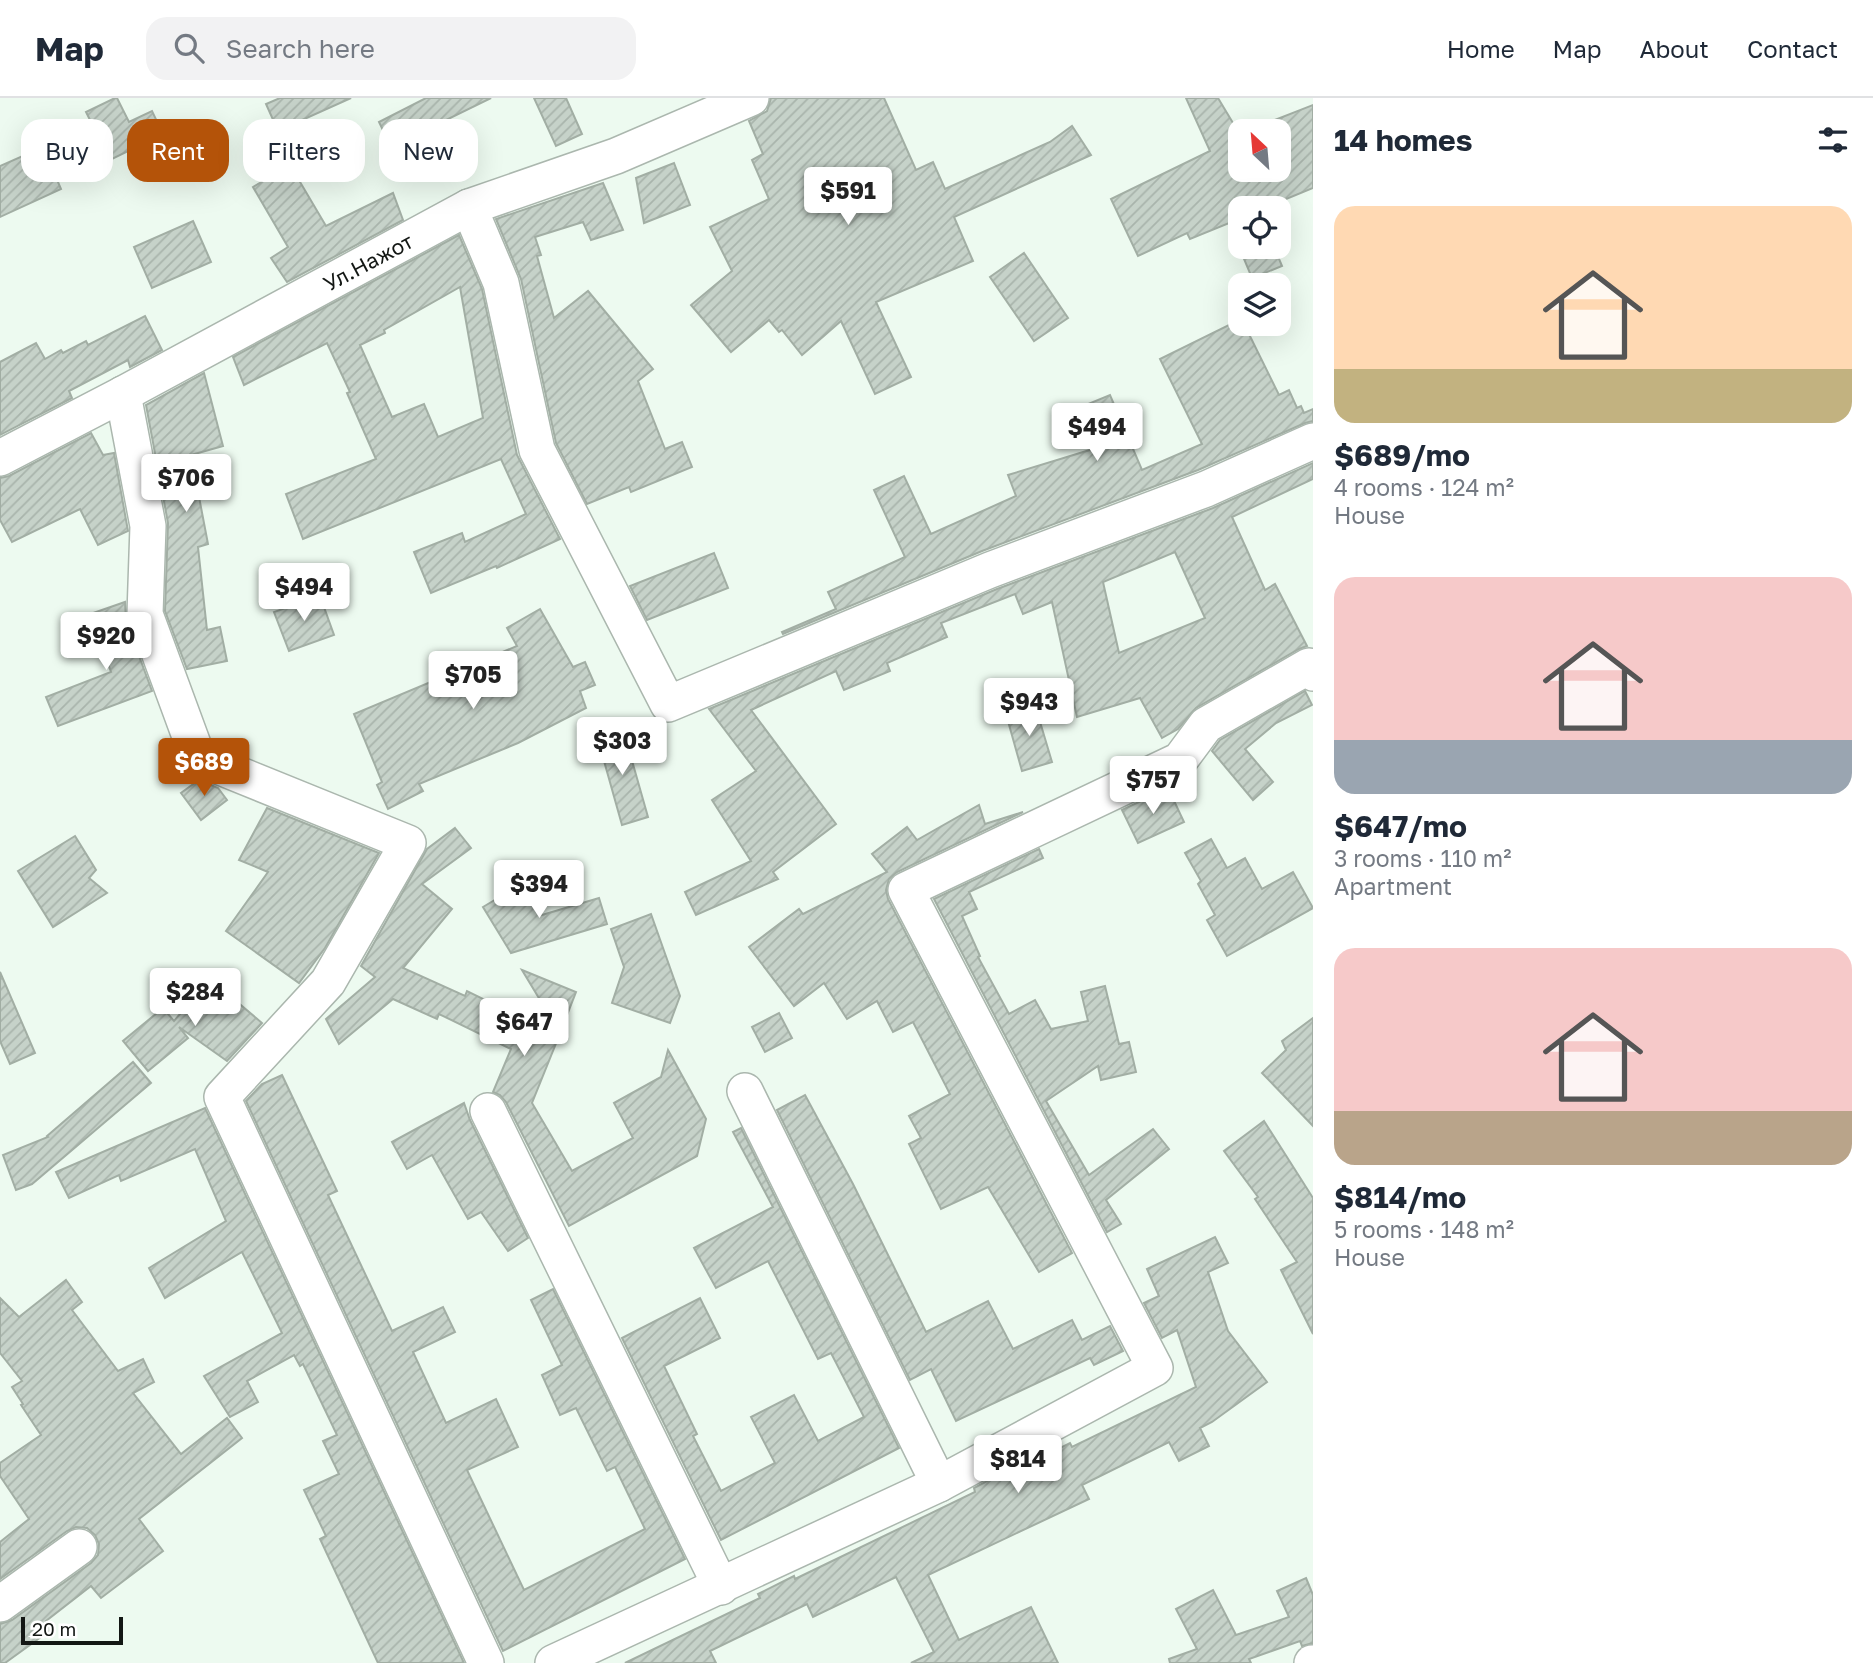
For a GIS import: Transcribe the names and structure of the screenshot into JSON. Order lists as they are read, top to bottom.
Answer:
{
  "streets": {
    "street": ["Ул.Нажот"]
  },
  "scale_bar": "20 m",
  "north": "top left",
  "page": {
    "header": "Map",
    "search": "Search here",
    "nav": [
      "Home",
      "Map",
      "About",
      "Contact"
    ],
    "heading": "14 homes",
    "chip": [
      "Buy",
      "Rent",
      "Filters",
      "New"
    ],
    "price": [
      "$591",
      "$494",
      "$706",
      "$494",
      "$920",
      "$705",
      "$943",
      "$303",
      "$689",
      "$757",
      "$394",
      "$284",
      "$647",
      "$814"
    ],
    "list": [
      {
        "name": "$689/mo",
        "note": "4 rooms · 124 m² · House"
      },
      {
        "name": "$647/mo",
        "note": "3 rooms · 110 m² · Apartment"
      },
      {
        "name": "$814/mo",
        "note": "5 rooms · 148 m² · House"
      }
    ],
    "scale": "20 m"
  }
}
